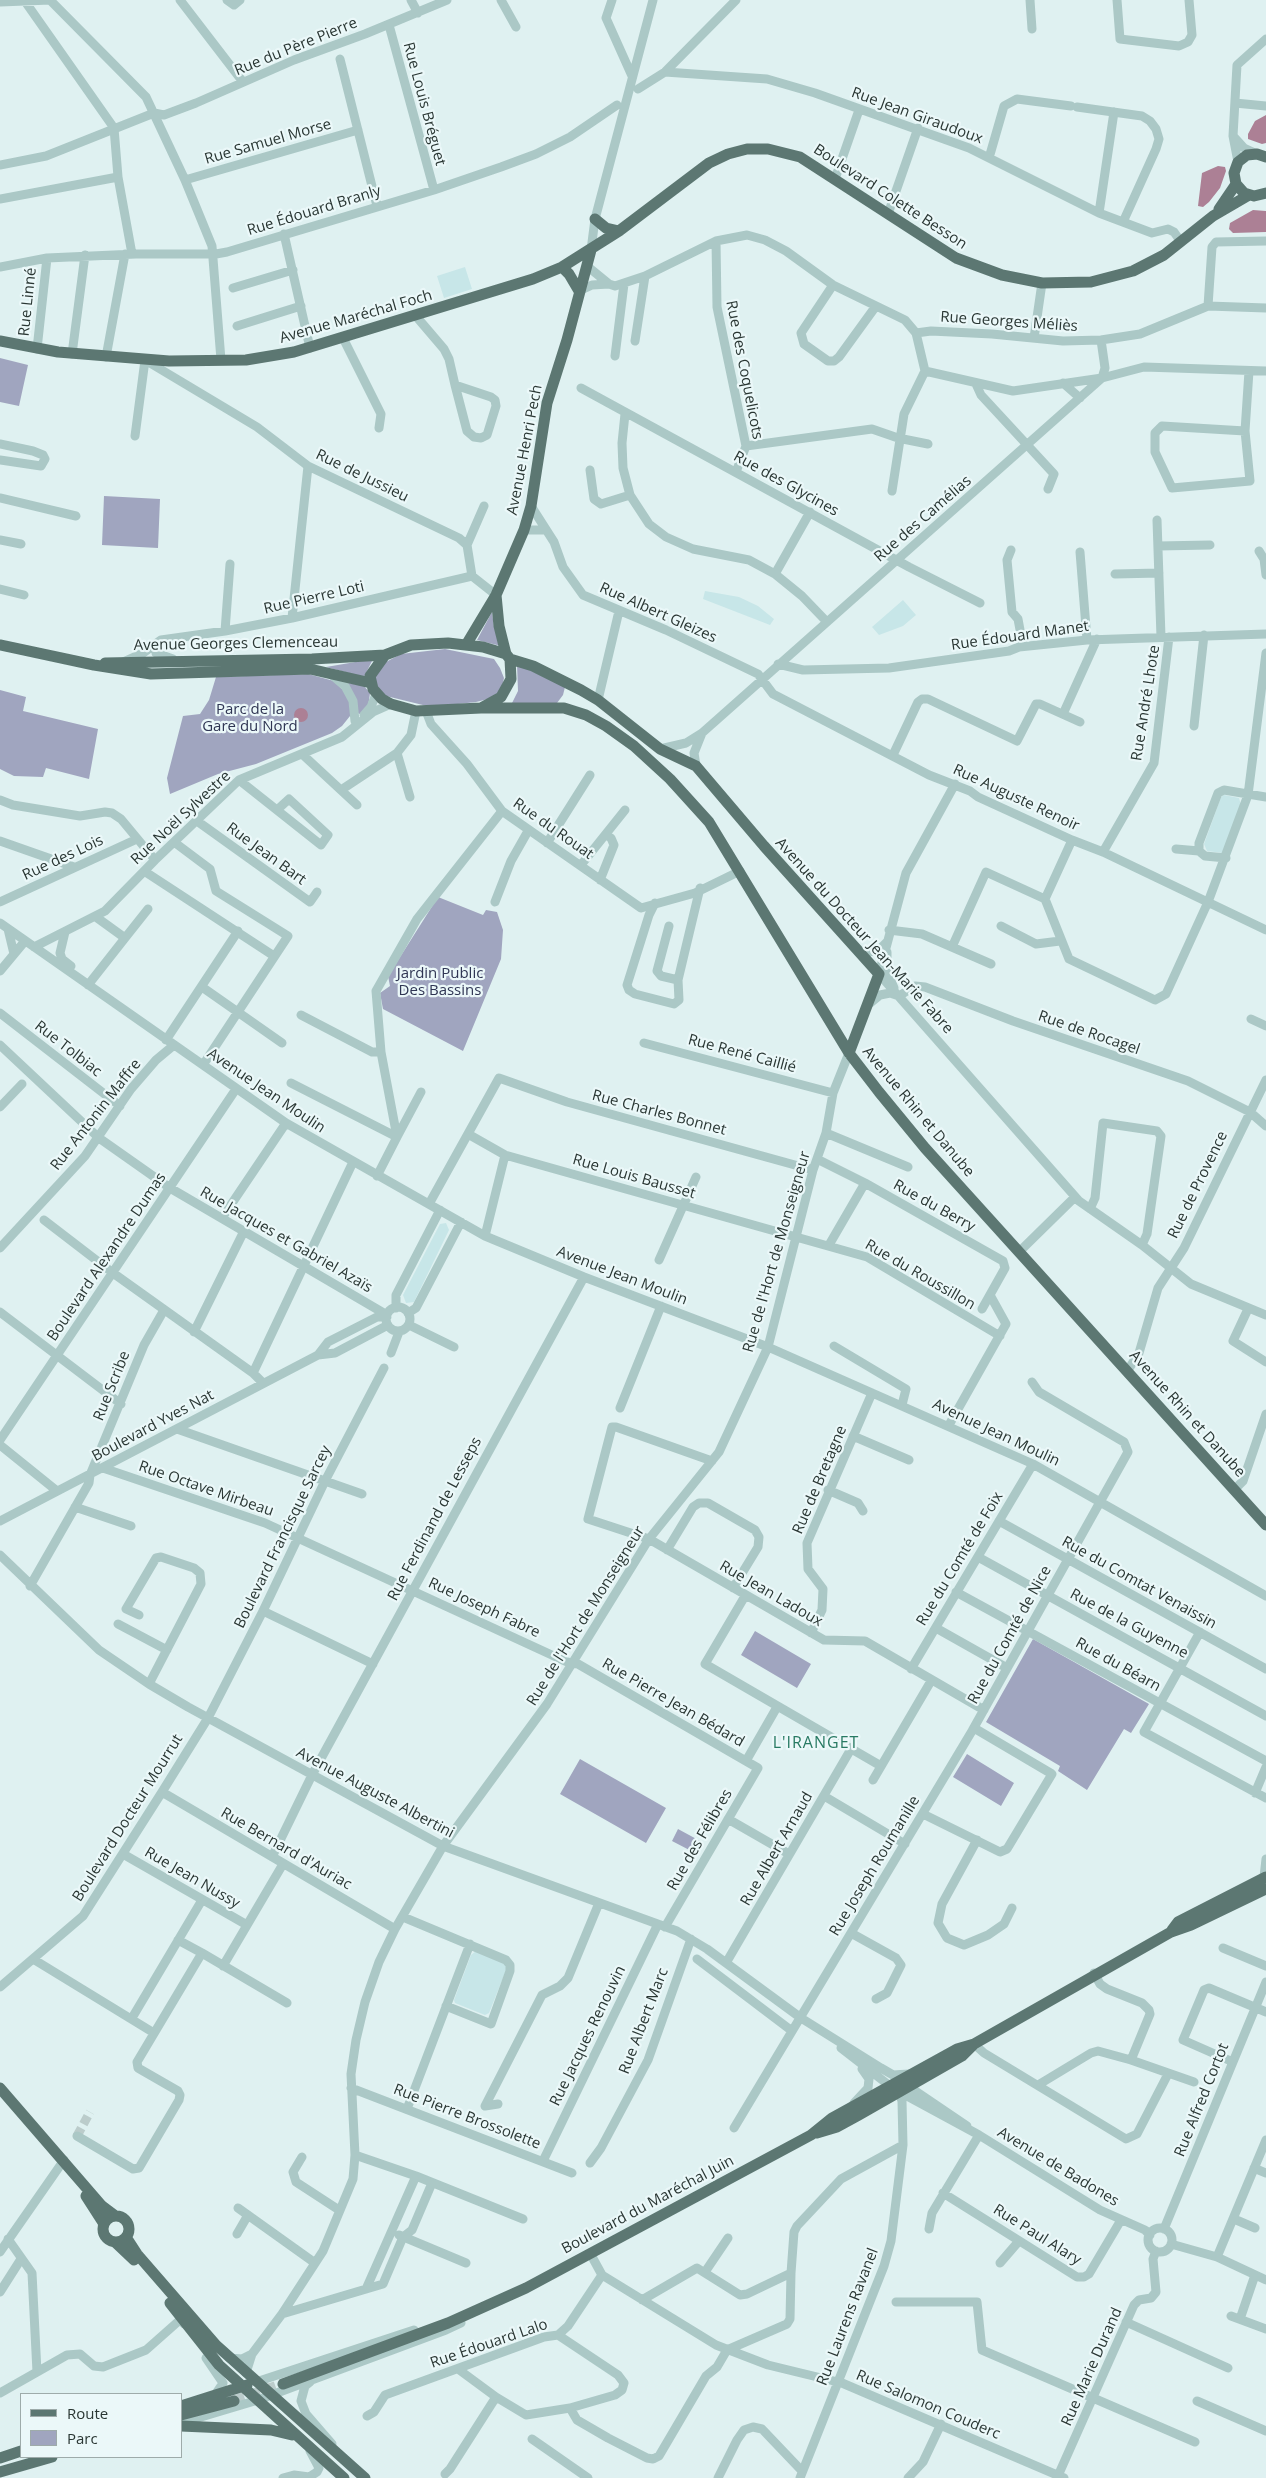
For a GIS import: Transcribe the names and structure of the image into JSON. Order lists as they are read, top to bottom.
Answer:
{
  "streets": {
    "main road": [
      "Boulevard Colette Besson",
      "Avenue Maréchal Foch",
      "Avenue Henri Pech",
      "Avenue Georges Clemenceau",
      "Avenue du Docteur Jean-Marie Fabre",
      "Avenue Rhin et Danube",
      "Boulevard du Maréchal Juin"
    ],
    "street": [
      "Rue du Père Pierre",
      "Rue Louis Bréguet",
      "Rue Jean Giraudoux",
      "Rue Samuel Morse",
      "Rue Édouard Branly",
      "Rue Linné",
      "Rue Georges Méliès",
      "Rue des Coquelicots",
      "Rue de Jussieu",
      "Rue des Glycines",
      "Rue des Camélias",
      "Rue Pierre Loti",
      "Rue Albert Gleizes",
      "Rue Édouard Manet",
      "Rue André Lhote",
      "Rue Auguste Renoir",
      "Rue Noël Sylvestre",
      "Rue du Rouat",
      "Rue Jean Bart",
      "Rue des Lois",
      "Rue de Rocagel",
      "Rue Tolbiac",
      "Rue René Caillié",
      "Avenue Jean Moulin",
      "Rue Charles Bonnet",
      "Rue Antonin Maffre",
      "Rue Louis Bausset",
      "Rue de Provence",
      "Rue du Berry",
      "Rue Jacques et Gabriel Azaïs",
      "Rue de l'Hort de Monseigneur",
      "Boulevard Alexandre Dumas",
      "Rue du Roussillon",
      "Rue Scribe",
      "Boulevard Yves Nat",
      "Rue de Bretagne",
      "Rue Octave Mirbeau",
      "Rue Ferdinand de Lesseps",
      "Boulevard Francisque Sarcey",
      "Rue du Comté de Foix",
      "Rue du Comtat Venaissin",
      "Rue Jean Ladoux",
      "Rue Joseph Fabre",
      "Rue de la Guyenne",
      "Rue du Comté de Nice",
      "Rue du Béarn",
      "Rue Pierre Jean Bédard",
      "Avenue Auguste Albertini",
      "Boulevard Docteur Mourrut",
      "Rue des Félibres",
      "Rue Bernard d'Auriac",
      "Rue Albert Arnaud",
      "Rue Joseph Roumanille",
      "Rue Jean Nussy",
      "Rue Albert Marc",
      "Rue Jacques Renouvin",
      "Rue Alfred Cortot",
      "Rue Pierre Brossolette",
      "Avenue de Badones",
      "Rue Paul Alary",
      "Rue Laurens Ravanel",
      "Rue Édouard Lalo",
      "Rue Marie Durand",
      "Rue Salomon Couderc"
    ]
  },
  "crossings": [
    ["Rue du Père Pierre", "Rue Louis Bréguet"],
    ["Rue Louis Bréguet", "Rue Édouard Branly"],
    ["Rue Jean Giraudoux", "Boulevard Colette Besson"],
    ["Boulevard Colette Besson", "Avenue Maréchal Foch"],
    ["Boulevard Colette Besson", "Avenue Henri Pech"],
    ["Rue Édouard Branly", "Rue Linné"],
    ["Rue Linné", "Avenue Maréchal Foch"],
    ["Avenue Maréchal Foch", "Avenue Henri Pech"],
    ["Avenue Maréchal Foch", "Rue de Jussieu"],
    ["Rue des Coquelicots", "Rue des Glycines"],
    ["Avenue Henri Pech", "Rue Albert Gleizes"],
    ["Avenue Henri Pech", "Avenue Georges Clemenceau"],
    ["Avenue Henri Pech", "Avenue du Docteur Jean-Marie Fabre"],
    ["Avenue Henri Pech", "Avenue Rhin et Danube"],
    ["Rue des Glycines", "Rue des Camélias"],
    ["Rue des Camélias", "Rue Albert Gleizes"],
    ["Rue des Camélias", "Rue Édouard Manet"],
    ["Rue des Camélias", "Rue Auguste Renoir"],
    ["Rue Pierre Loti", "Avenue Georges Clemenceau"],
    ["Rue Albert Gleizes", "Rue Auguste Renoir"],
    ["Rue Édouard Manet", "Rue André Lhote"],
    ["Avenue Georges Clemenceau", "Avenue du Docteur Jean-Marie Fabre"],
    ["Rue André Lhote", "Rue Auguste Renoir"],
    ["Rue Noël Sylvestre", "Rue Jean Bart"],
    ["Rue Noël Sylvestre", "Avenue Jean Moulin"],
    ["Rue Noël Sylvestre", "Avenue Rhin et Danube"],
    ["Rue du Rouat", "Avenue Rhin et Danube"],
    ["Avenue du Docteur Jean-Marie Fabre", "Rue de Rocagel"],
    ["Avenue du Docteur Jean-Marie Fabre", "Rue de Provence"],
    ["Rue de Rocagel", "Rue de Provence"],
    ["Rue Tolbiac", "Rue Antonin Maffre"],
    ["Rue René Caillié", "Rue de l'Hort de Monseigneur"],
    ["Avenue Jean Moulin", "Rue Antonin Maffre"],
    ["Avenue Jean Moulin", "Rue de l'Hort de Monseigneur"],
    ["Avenue Jean Moulin", "Boulevard Alexandre Dumas"],
    ["Avenue Jean Moulin", "Rue de Bretagne"],
    ["Avenue Jean Moulin", "Rue Ferdinand de Lesseps"],
    ["Avenue Jean Moulin", "Rue du Comté de Foix"],
    ["Avenue Jean Moulin", "Rue du Comté de Nice"],
    ["Avenue Rhin et Danube", "Rue de Provence"],
    ["Avenue Rhin et Danube", "Rue de l'Hort de Monseigneur"],
    ["Rue Charles Bonnet", "Rue Louis Bausset"],
    ["Rue Charles Bonnet", "Rue de l'Hort de Monseigneur"],
    ["Rue Antonin Maffre", "Rue Jacques et Gabriel Azaïs"],
    ["Rue Louis Bausset", "Rue de l'Hort de Monseigneur"],
    ["Rue Louis Bausset", "Rue du Roussillon"],
    ["Rue du Berry", "Rue de l'Hort de Monseigneur"],
    ["Rue Jacques et Gabriel Azaïs", "Boulevard Alexandre Dumas"],
    ["Rue Jacques et Gabriel Azaïs", "Boulevard Yves Nat"],
    ["Rue de l'Hort de Monseigneur", "Rue du Roussillon"],
    ["Rue de l'Hort de Monseigneur", "Rue Jean Ladoux"],
    ["Rue de l'Hort de Monseigneur", "Rue Joseph Fabre"],
    ["Rue de l'Hort de Monseigneur", "Rue Pierre Jean Bédard"],
    ["Rue de l'Hort de Monseigneur", "Avenue Auguste Albertini"],
    ["Rue de l'Hort de Monseigneur", "Rue Bernard d'Auriac"],
    ["Rue de l'Hort de Monseigneur", "Rue Pierre Brossolette"],
    ["Rue Scribe", "Boulevard Yves Nat"],
    ["Rue Scribe", "Avenue Auguste Albertini"],
    ["Boulevard Yves Nat", "Rue Octave Mirbeau"],
    ["Rue de Bretagne", "Rue Jean Ladoux"],
    ["Rue Octave Mirbeau", "Rue Ferdinand de Lesseps"],
    ["Rue Octave Mirbeau", "Boulevard Francisque Sarcey"],
    ["Rue Octave Mirbeau", "Rue Joseph Fabre"],
    ["Rue Ferdinand de Lesseps", "Rue Joseph Fabre"],
    ["Rue Ferdinand de Lesseps", "Avenue Auguste Albertini"],
    ["Rue Ferdinand de Lesseps", "Rue Bernard d'Auriac"],
    ["Boulevard Francisque Sarcey", "Avenue Auguste Albertini"],
    ["Boulevard Francisque Sarcey", "Boulevard Docteur Mourrut"],
    ["Rue du Comté de Foix", "Rue du Comtat Venaissin"],
    ["Rue du Comté de Foix", "Rue Jean Ladoux"],
    ["Rue du Comté de Foix", "Rue de la Guyenne"],
    ["Rue du Comté de Foix", "Rue du Béarn"],
    ["Rue du Comtat Venaissin", "Rue du Comté de Nice"],
    ["Rue Jean Ladoux", "Rue du Comté de Nice"],
    ["Rue Joseph Fabre", "Rue Pierre Jean Bédard"],
    ["Rue de la Guyenne", "Rue du Comté de Nice"],
    ["Rue du Comté de Nice", "Rue du Béarn"],
    ["Rue du Comté de Nice", "Rue Joseph Roumanille"],
    ["Rue Pierre Jean Bédard", "Rue des Félibres"],
    ["Avenue Auguste Albertini", "Boulevard Docteur Mourrut"],
    ["Avenue Auguste Albertini", "Rue des Félibres"],
    ["Avenue Auguste Albertini", "Rue Albert Arnaud"],
    ["Avenue Auguste Albertini", "Rue Joseph Roumanille"],
    ["Avenue Auguste Albertini", "Rue Albert Marc"],
    ["Avenue Auguste Albertini", "Rue Jacques Renouvin"],
    ["Boulevard Docteur Mourrut", "Rue Bernard d'Auriac"],
    ["Boulevard Docteur Mourrut", "Rue Jean Nussy"],
    ["Rue des Félibres", "Rue Jacques Renouvin"],
    ["Rue Jacques Renouvin", "Rue Pierre Brossolette"],
    ["Rue Alfred Cortot", "Avenue de Badones"],
    ["Rue Alfred Cortot", "Rue Marie Durand"],
    ["Avenue de Badones", "Rue Paul Alary"],
    ["Avenue de Badones", "Rue Laurens Ravanel"],
    ["Avenue de Badones", "Rue Marie Durand"],
    ["Rue Laurens Ravanel", "Rue Salomon Couderc"],
    ["Rue Édouard Lalo", "Rue Salomon Couderc"],
    ["Rue Marie Durand", "Rue Salomon Couderc"]
  ],
  "districts": ["L'IRANGET"],
  "parks": ["Parc de la Gare du Nord", "Jardin Public Des Bassins"],
  "legend": ["Route", "Parc"]
}
